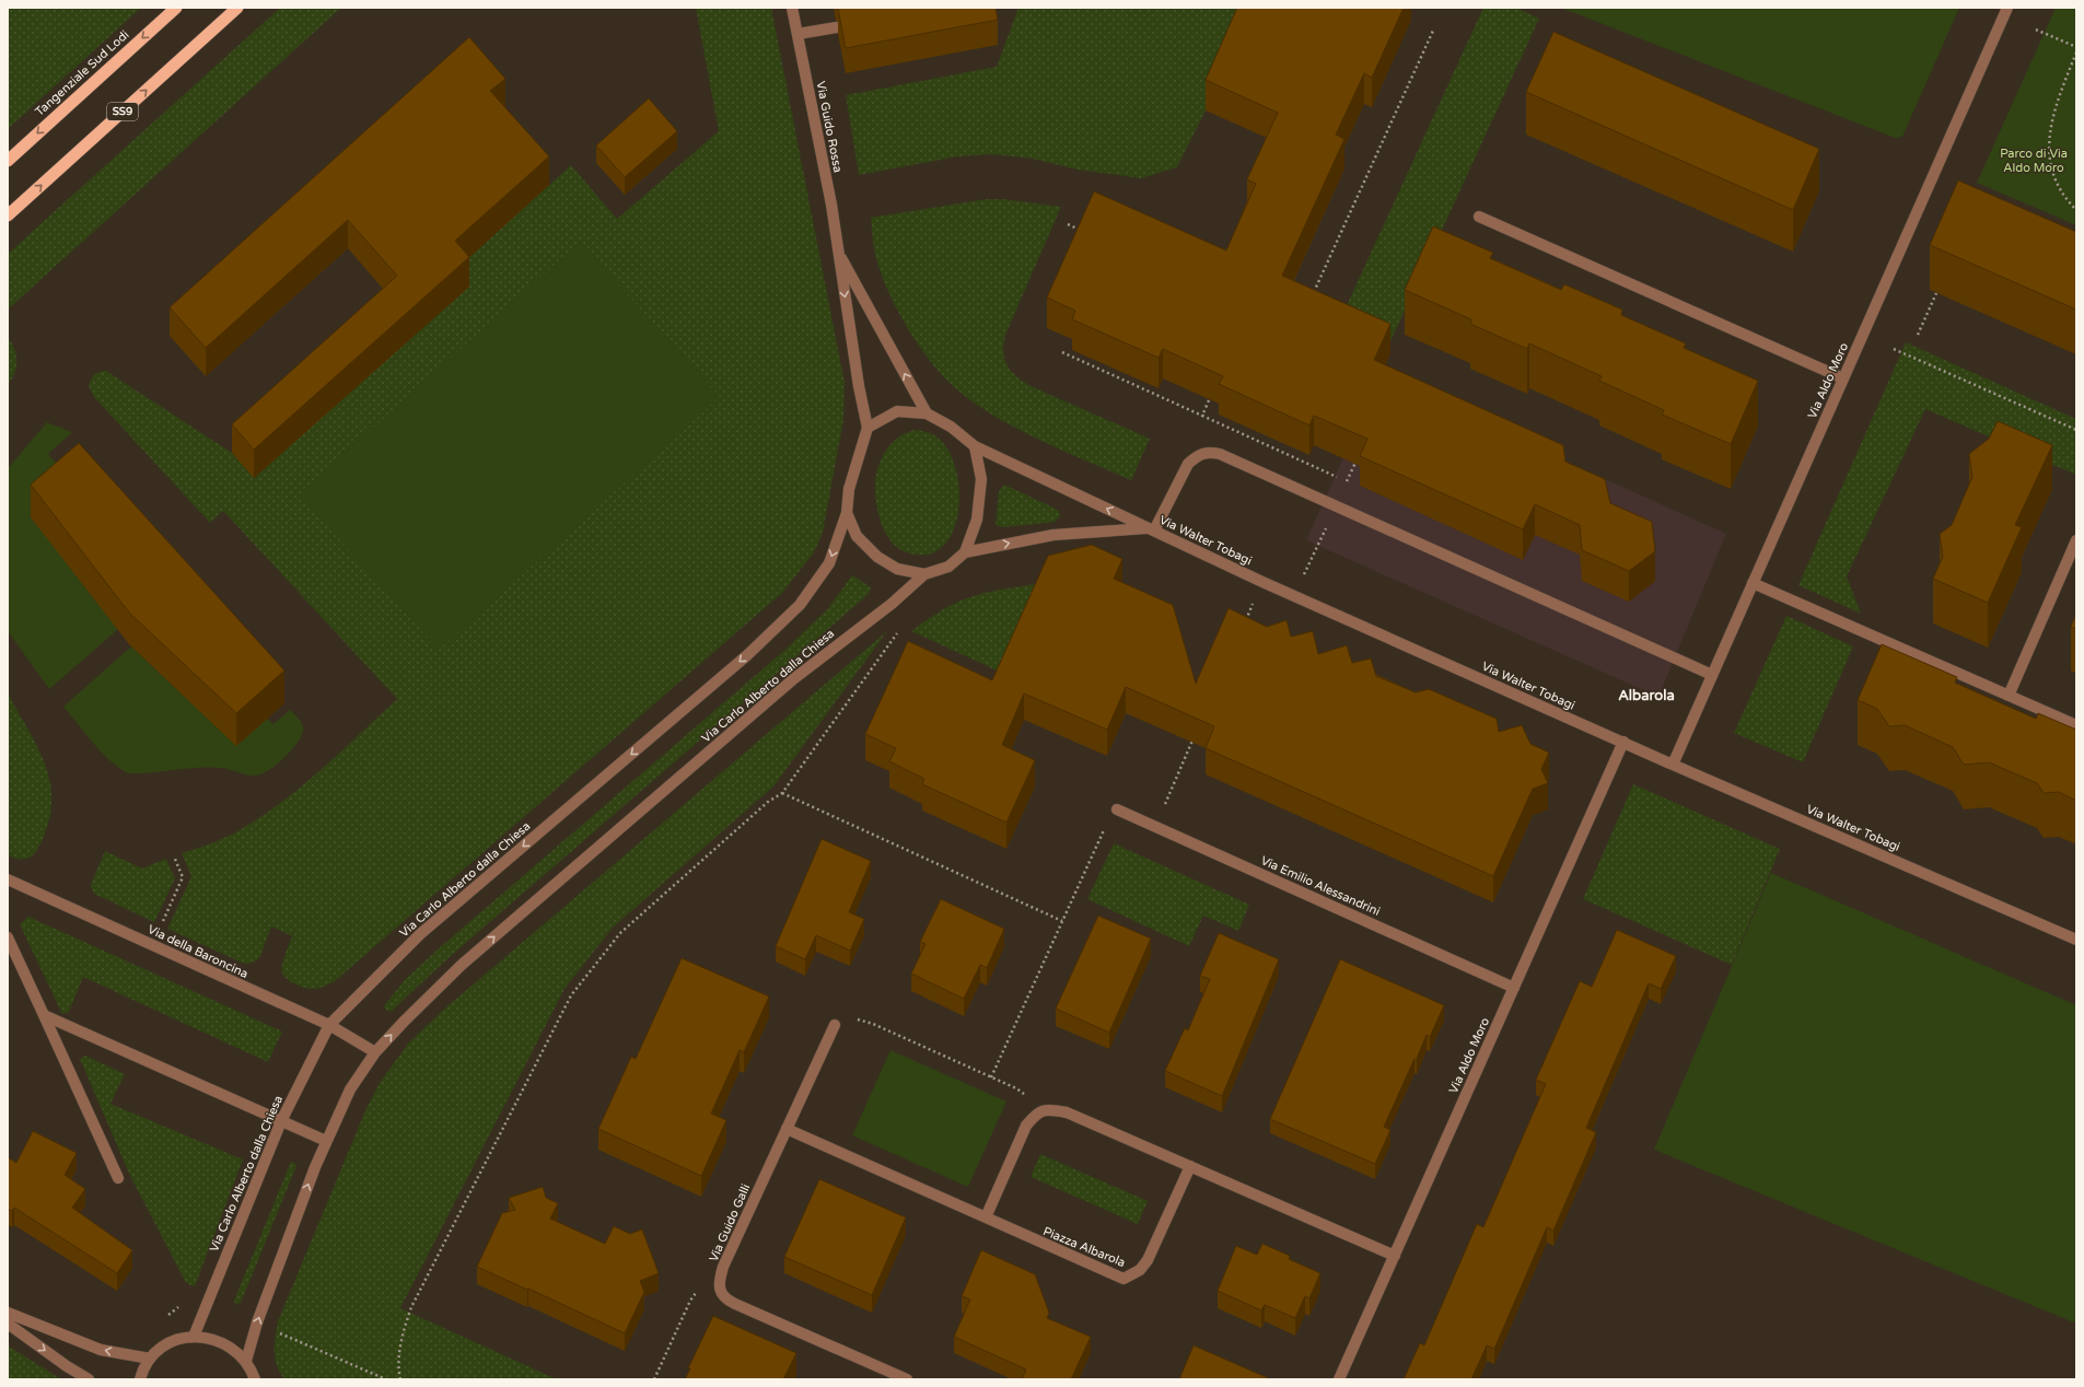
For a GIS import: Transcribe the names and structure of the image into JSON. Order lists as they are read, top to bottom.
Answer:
{
  "streets": {
    "highway": ["Tangenziale Sud Lodi", "SS9"],
    "street": [
      "Via Guido Rossa",
      "Via Aldo Moro",
      "Via Walter Tobagi",
      "Via Carlo Alberto dalla Chiesa",
      "Via Emilio Alessandrini",
      "Via della Baroncina",
      "Via Guido Galli",
      "Piazza Albarola"
    ]
  },
  "crossings": [
    ["Via Guido Rossa", "Via Walter Tobagi"],
    ["Via Guido Rossa", "Via Carlo Alberto dalla Chiesa"],
    ["Via Aldo Moro", "Via Walter Tobagi"],
    ["Via Aldo Moro", "Via Emilio Alessandrini"],
    ["Via Walter Tobagi", "Via Carlo Alberto dalla Chiesa"],
    ["Via Carlo Alberto dalla Chiesa", "Via della Baroncina"],
    ["Via Guido Galli", "Piazza Albarola"]
  ],
  "districts": ["Albarola"],
  "parks": ["Parco di Via Aldo Moro"]
}
